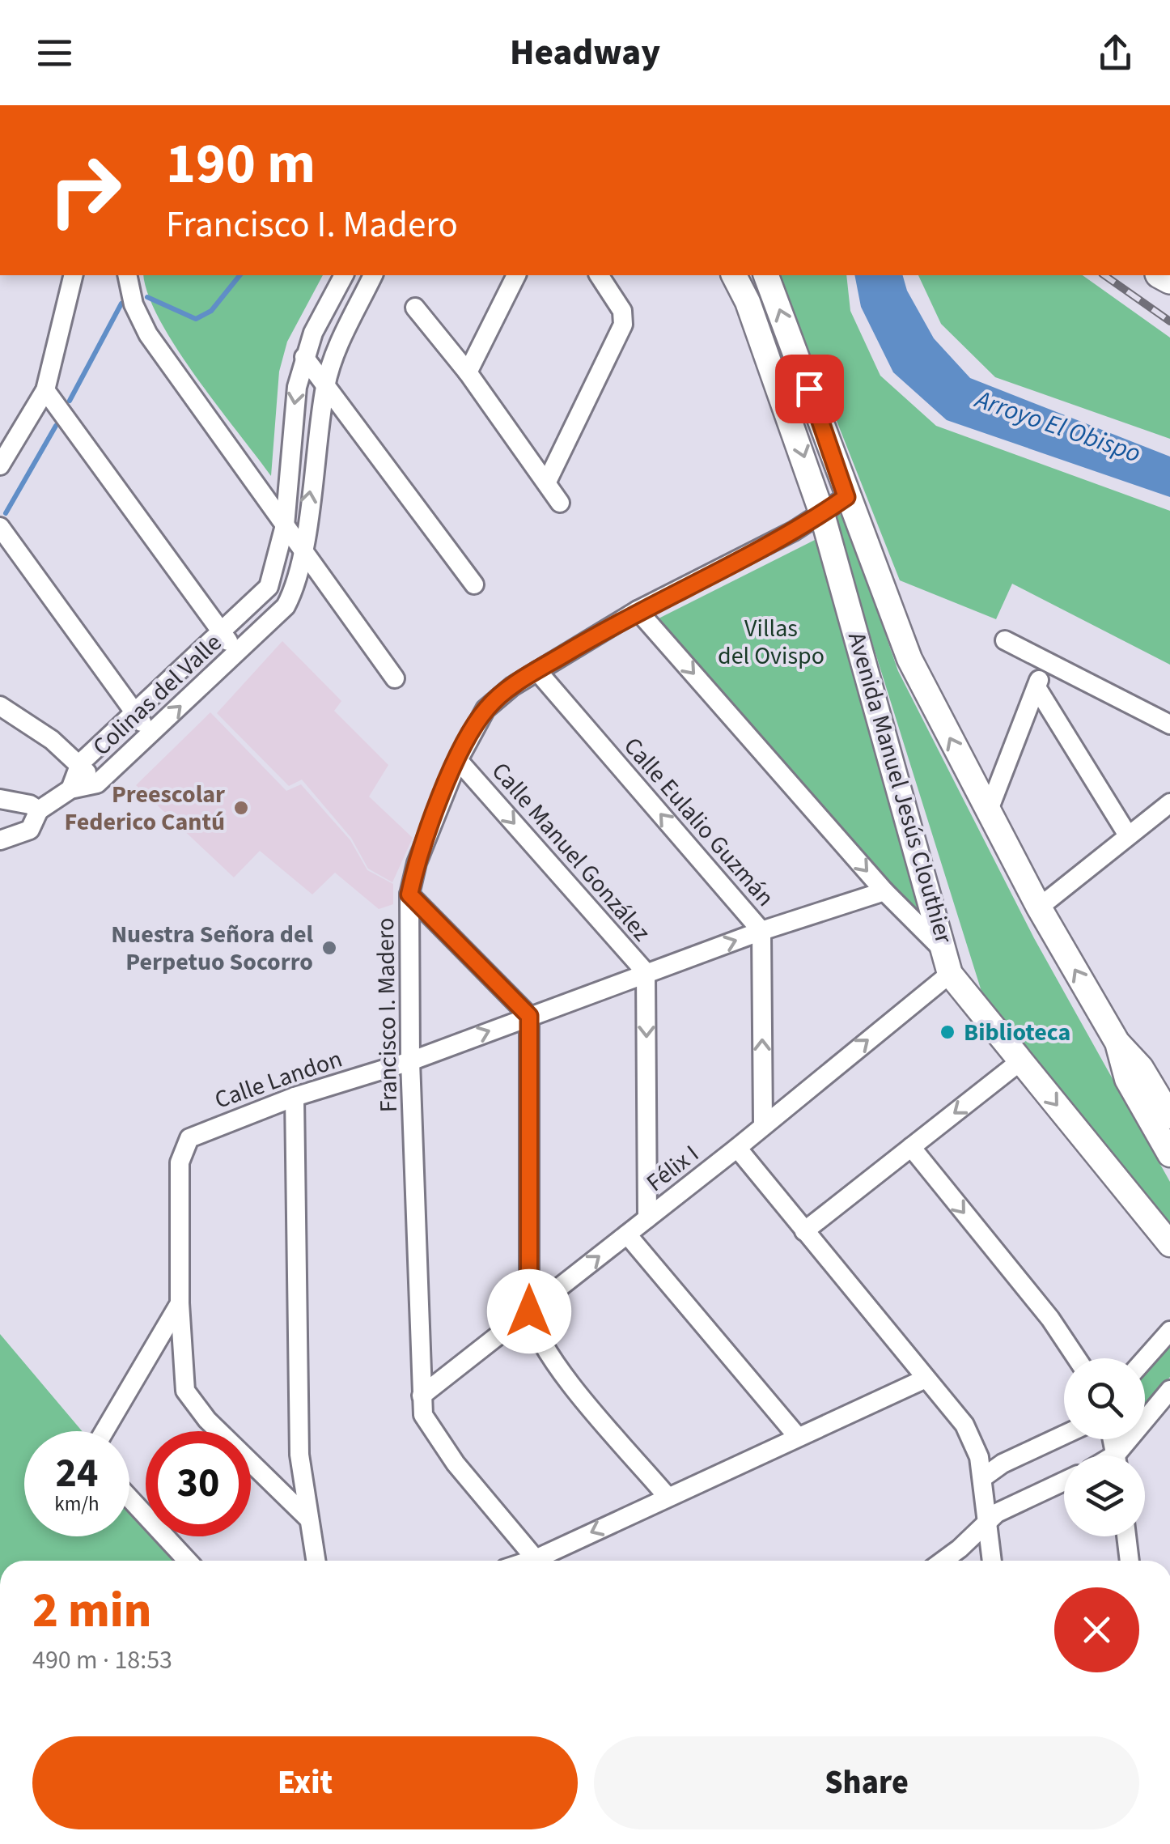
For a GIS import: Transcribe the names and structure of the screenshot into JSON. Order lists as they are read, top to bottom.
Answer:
{
  "streets": {
    "street": [
      "Colinas del Valle",
      "Avenida Manuel Jesús Clouthier",
      "Calle Eulalio Guzmán",
      "Calle Manuel González",
      "Francisco I. Madero",
      "Calle Landon",
      "Félix I"
    ]
  },
  "crossings": [
    ["Avenida Manuel Jesús Clouthier", "Francisco I. Madero"],
    ["Avenida Manuel Jesús Clouthier", "Félix I"],
    ["Calle Eulalio Guzmán", "Francisco I. Madero"],
    ["Calle Eulalio Guzmán", "Calle Landon"],
    ["Calle Eulalio Guzmán", "Félix I"],
    ["Calle Manuel González", "Francisco I. Madero"],
    ["Calle Manuel González", "Calle Landon"],
    ["Calle Manuel González", "Félix I"],
    ["Francisco I. Madero", "Calle Landon"],
    ["Francisco I. Madero", "Félix I"]
  ],
  "water": ["Arroyo El Obispo"],
  "parks": ["Villas del Ovispo"],
  "places": ["Preescolar Federico Cantú", "Nuestra Señora del Perpetuo Socorro", "Biblioteca"],
  "page": {
    "header": "Headway",
    "turn": ["190 m", "Francisco I. Madero"],
    "speed": "24 km/h",
    "limit": "30",
    "heading": ["2 min", "490 m · 18:53"],
    "buttons": ["Exit", "Share"]
  }
}
